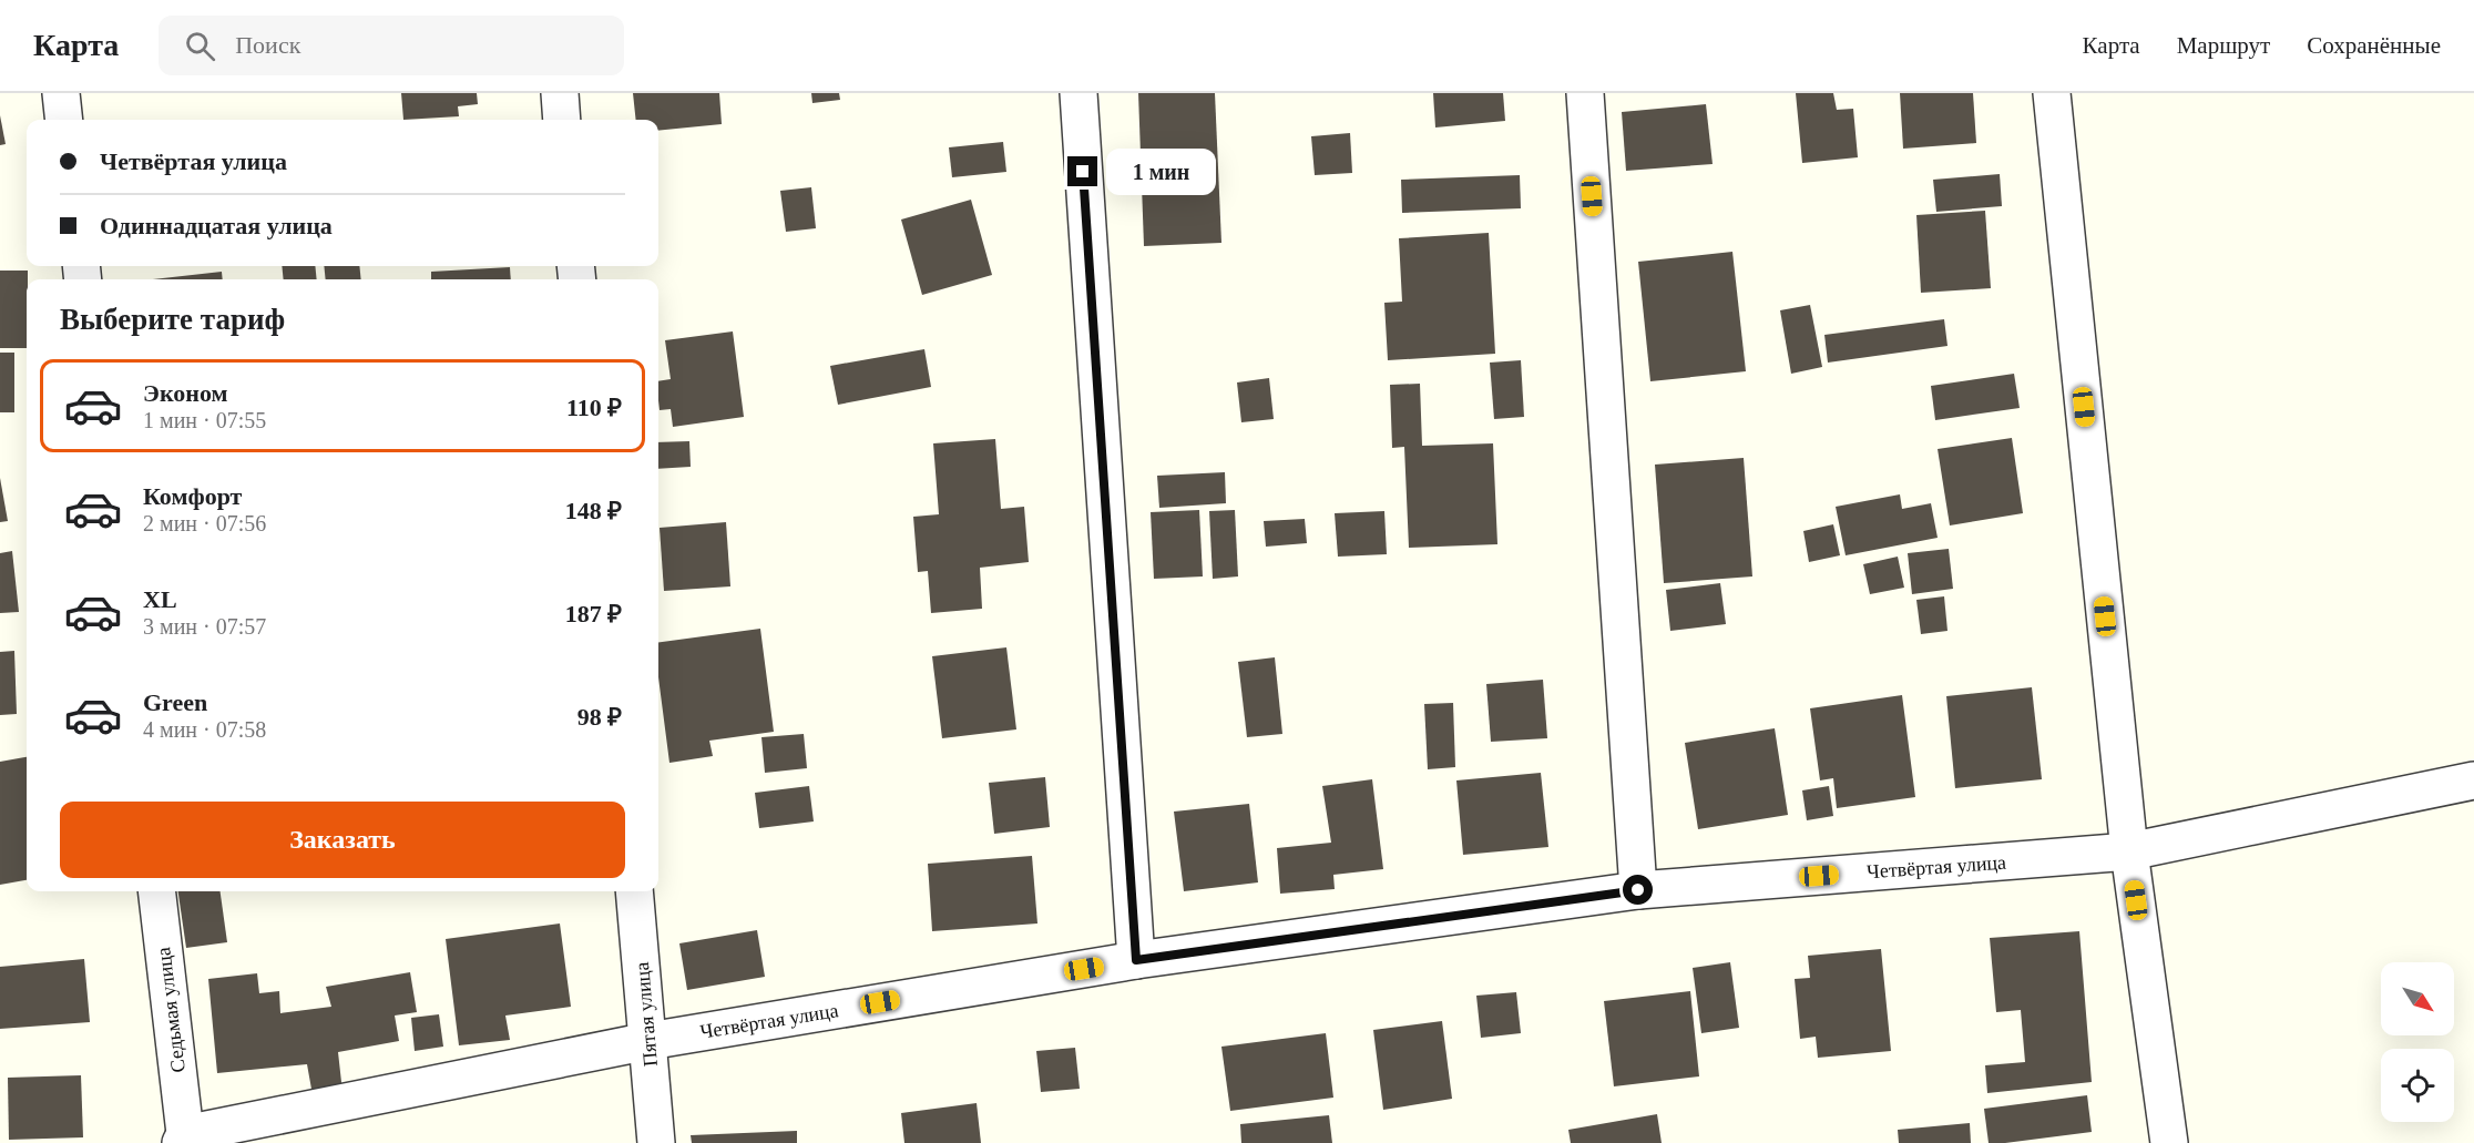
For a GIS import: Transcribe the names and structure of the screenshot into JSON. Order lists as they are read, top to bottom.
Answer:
{
  "streets": {
    "street": ["Четвёртая улица", "Седьмая улица", "Пятая улица"]
  },
  "crossings": [
    ["Четвёртая улица", "Седьмая улица"],
    ["Четвёртая улица", "Пятая улица"]
  ],
  "north": "bottom right",
  "page": {
    "header": "Карта",
    "search": "Поиск",
    "nav": ["Карта", "Маршрут", "Сохранённые"],
    "banner": ["Четвёртая улица", "Одиннадцатая улица"],
    "bubble": "1 мин",
    "heading": "Выберите тариф",
    "list": [
      {
        "name": "Эконом",
        "note": "1 мин · 07:55",
        "value": "110 ₽"
      },
      {
        "name": "Комфорт",
        "note": "2 мин · 07:56",
        "value": "148 ₽"
      },
      {
        "name": "XL",
        "note": "3 мин · 07:57",
        "value": "187 ₽"
      },
      {
        "name": "Green",
        "note": "4 мин · 07:58",
        "value": "98 ₽"
      }
    ],
    "buttons": "Заказать"
  }
}
